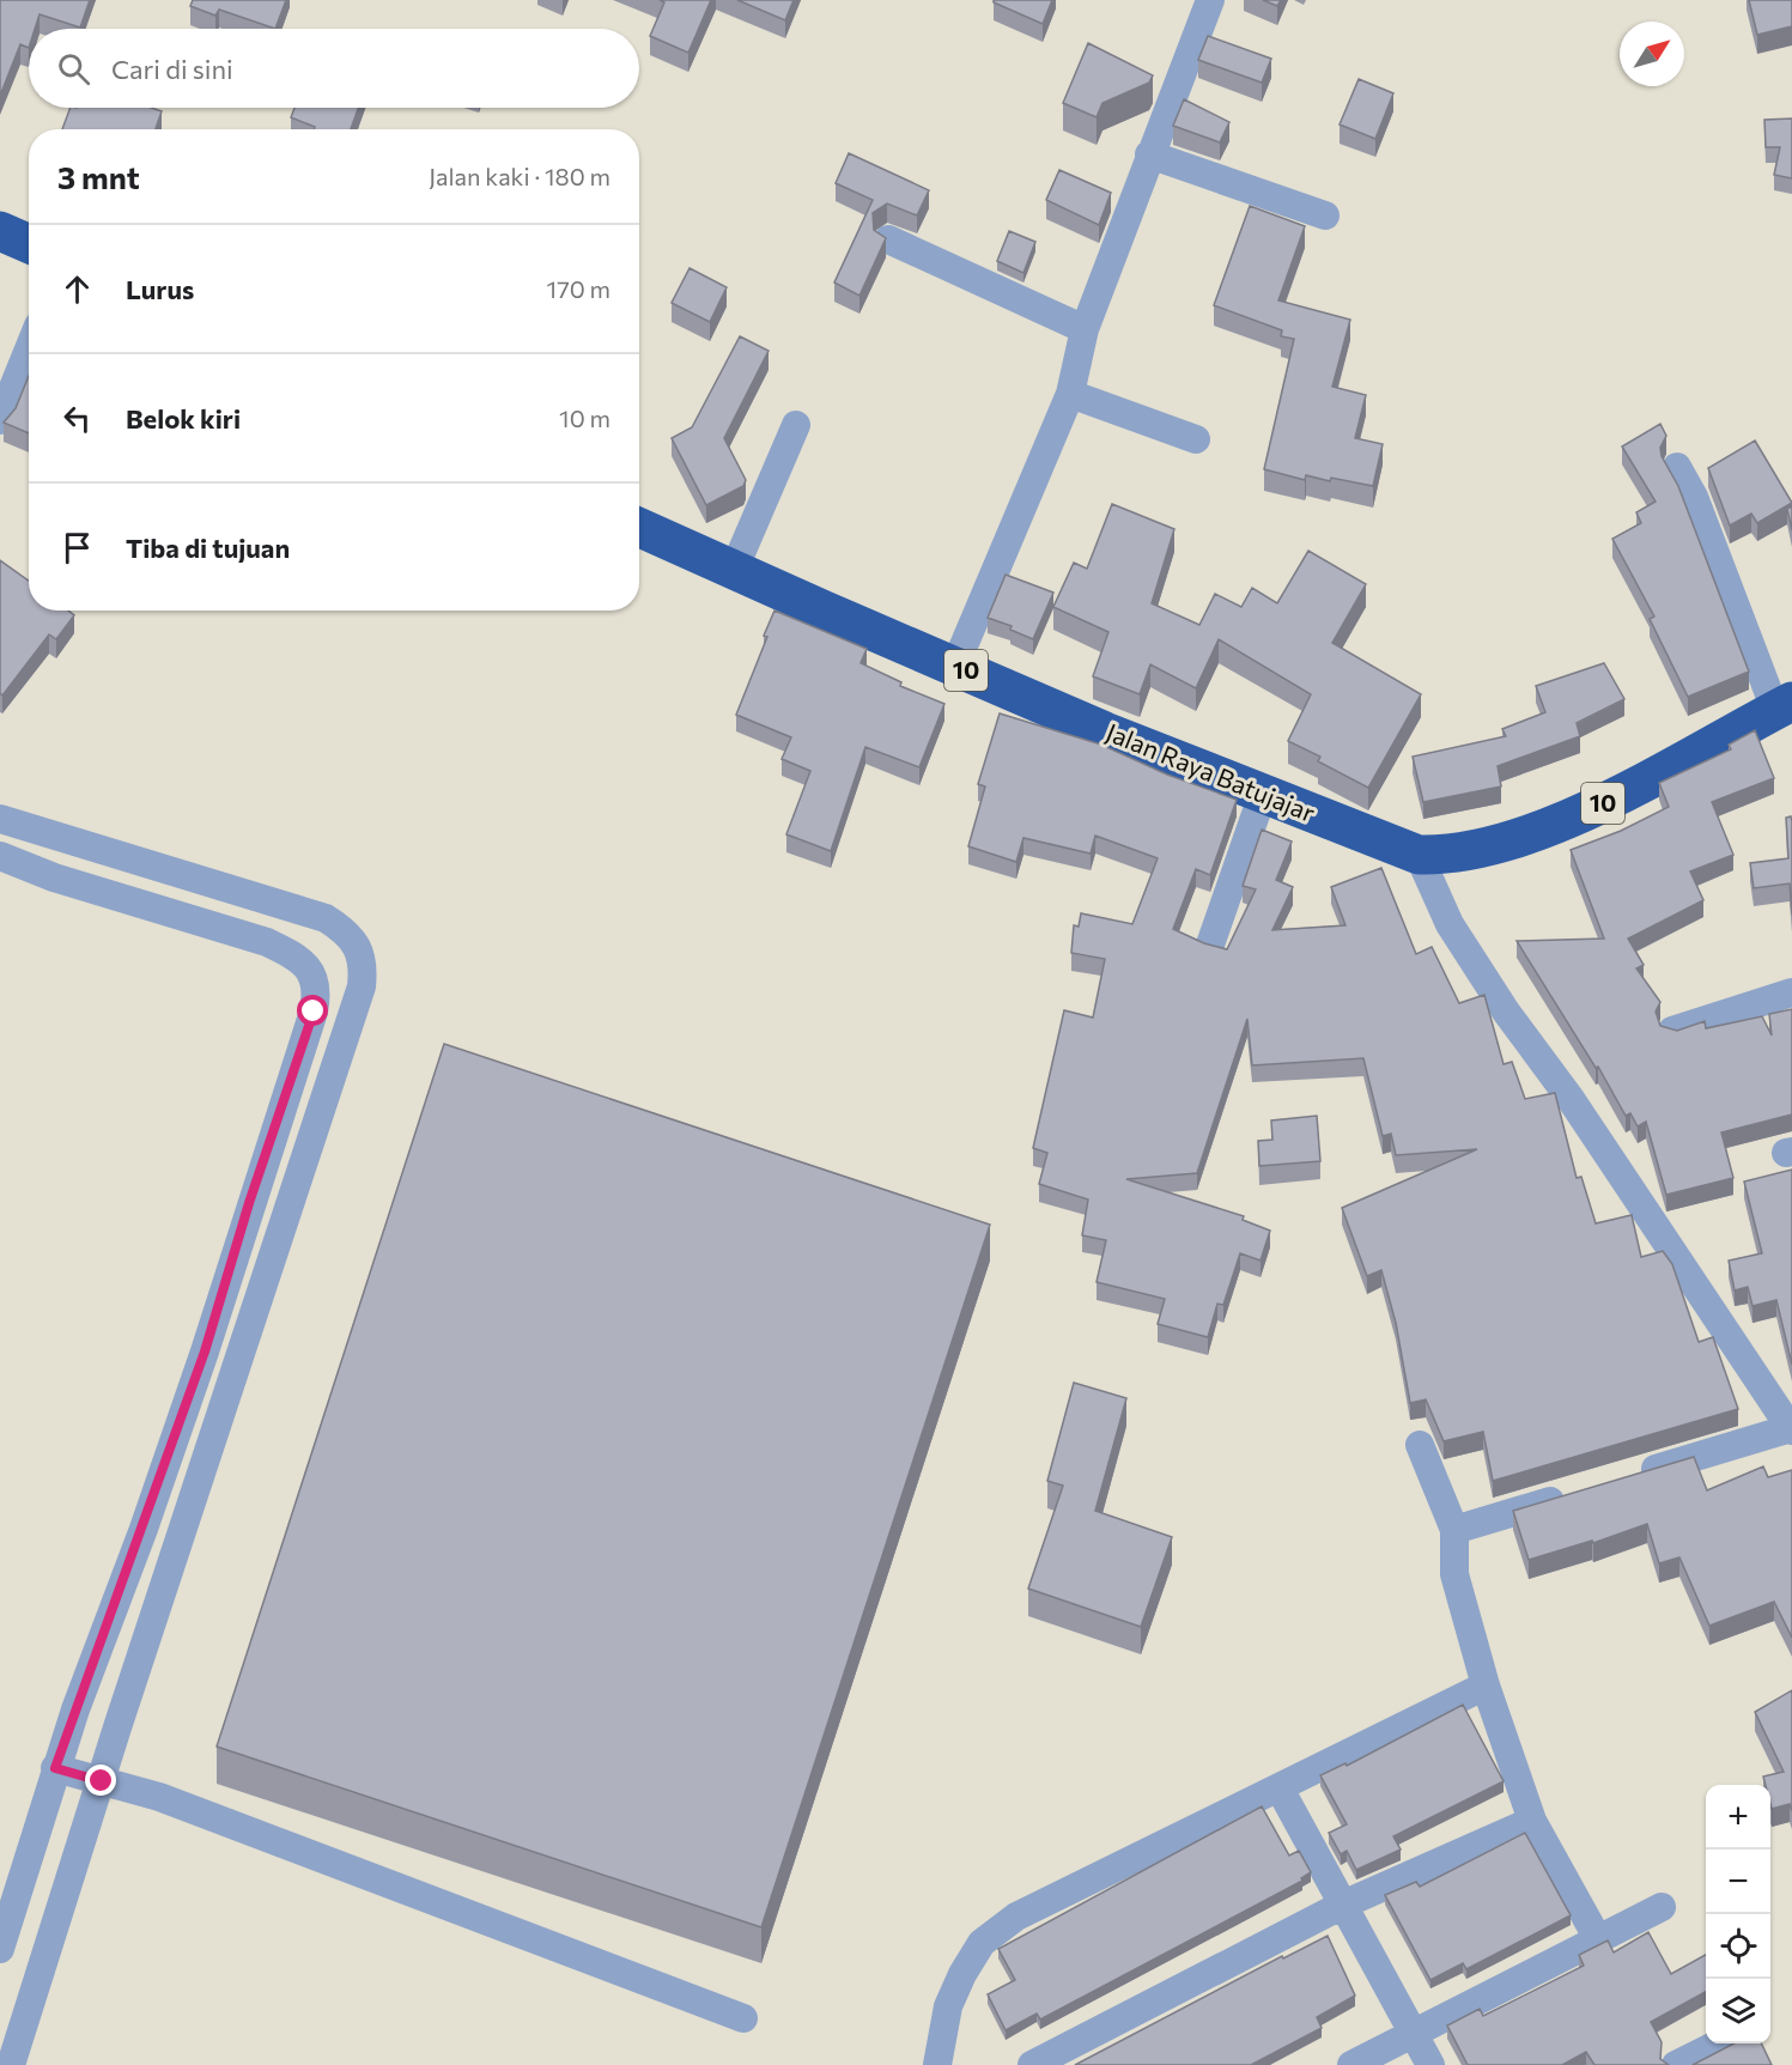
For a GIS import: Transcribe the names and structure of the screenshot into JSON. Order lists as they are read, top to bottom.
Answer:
{
  "streets": {
    "highway": ["10", "Jalan Raya Batujajar"]
  },
  "north": "top right",
  "page": {
    "search": "Cari di sini",
    "heading": ["3 mnt", "Jalan kaki · 180 m"],
    "list": [
      ["Lurus", "170 m"],
      ["Belok kiri", "10 m"],
      "Tiba di tujuan"
    ],
    "map_buttons": ["+", "−"]
  }
}
